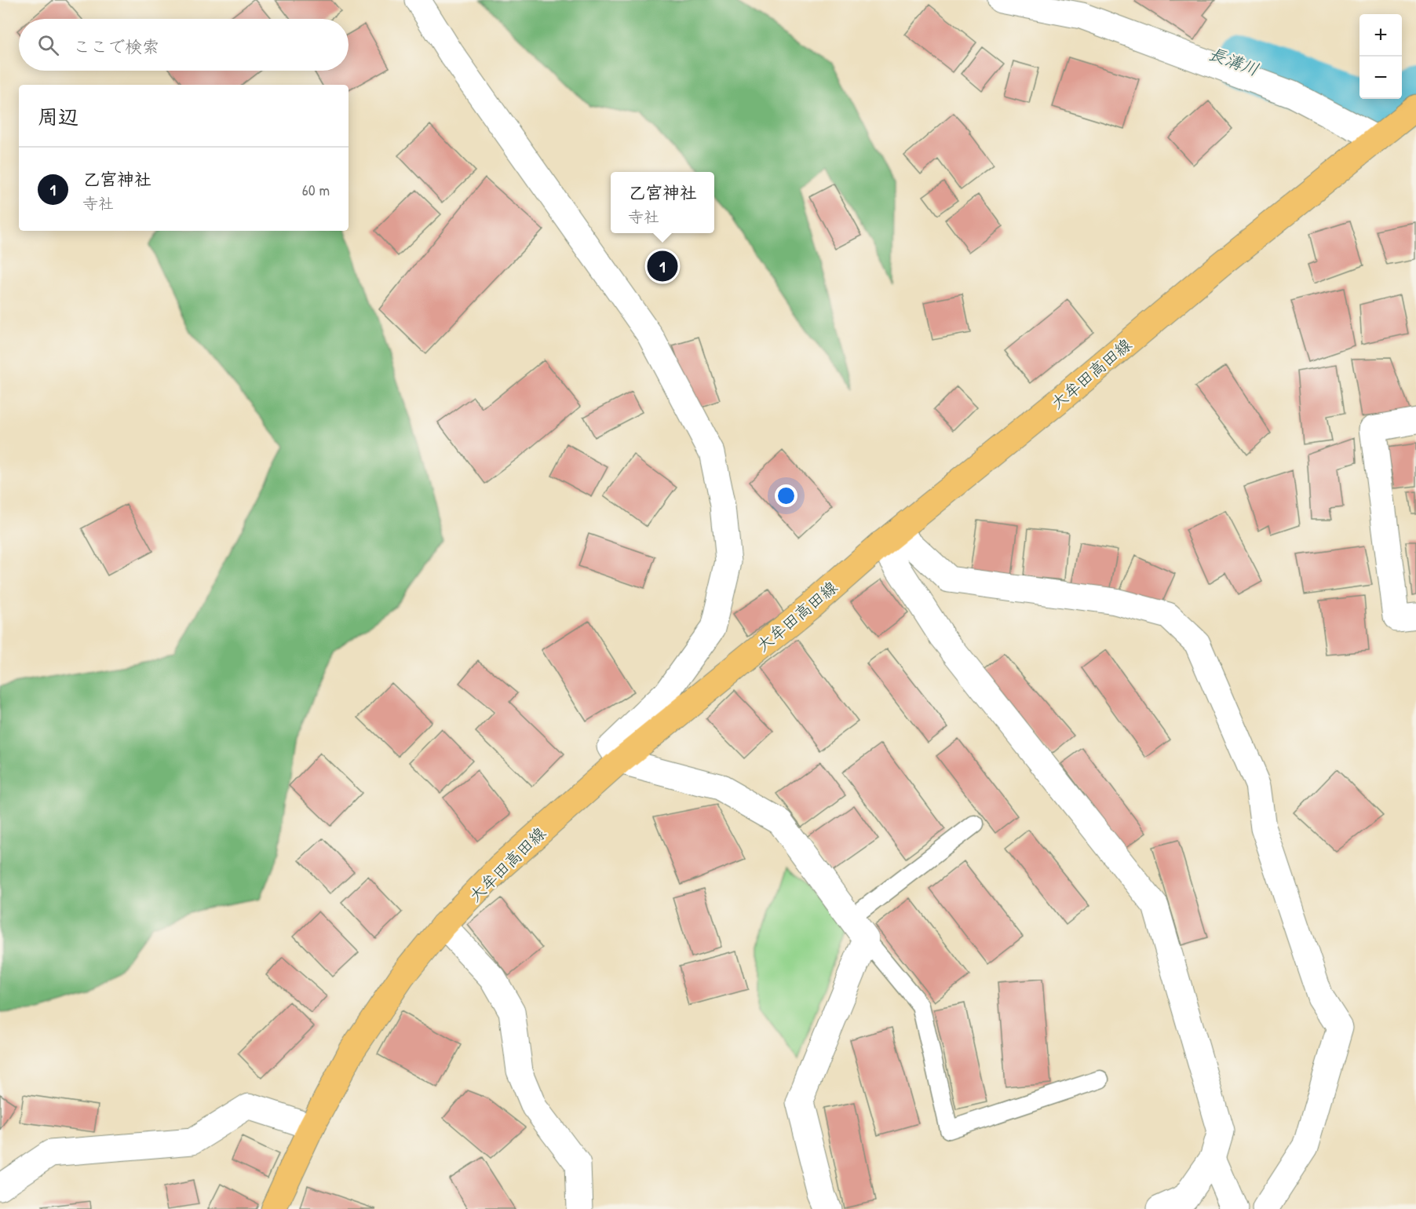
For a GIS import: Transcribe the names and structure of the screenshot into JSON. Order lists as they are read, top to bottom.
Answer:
{
  "streets": {
    "main road": ["大牟田高田線"]
  },
  "water": ["長溝川"],
  "page": {
    "map_buttons": ["+", "−"],
    "search": "ここで検索",
    "heading": "周辺",
    "list": [
      {
        "mark": "1",
        "name": "乙宮神社",
        "note": "寺社",
        "value": "60 m"
      }
    ],
    "popup": ["乙宮神社", "寺社"],
    "pins": "1"
  }
}
